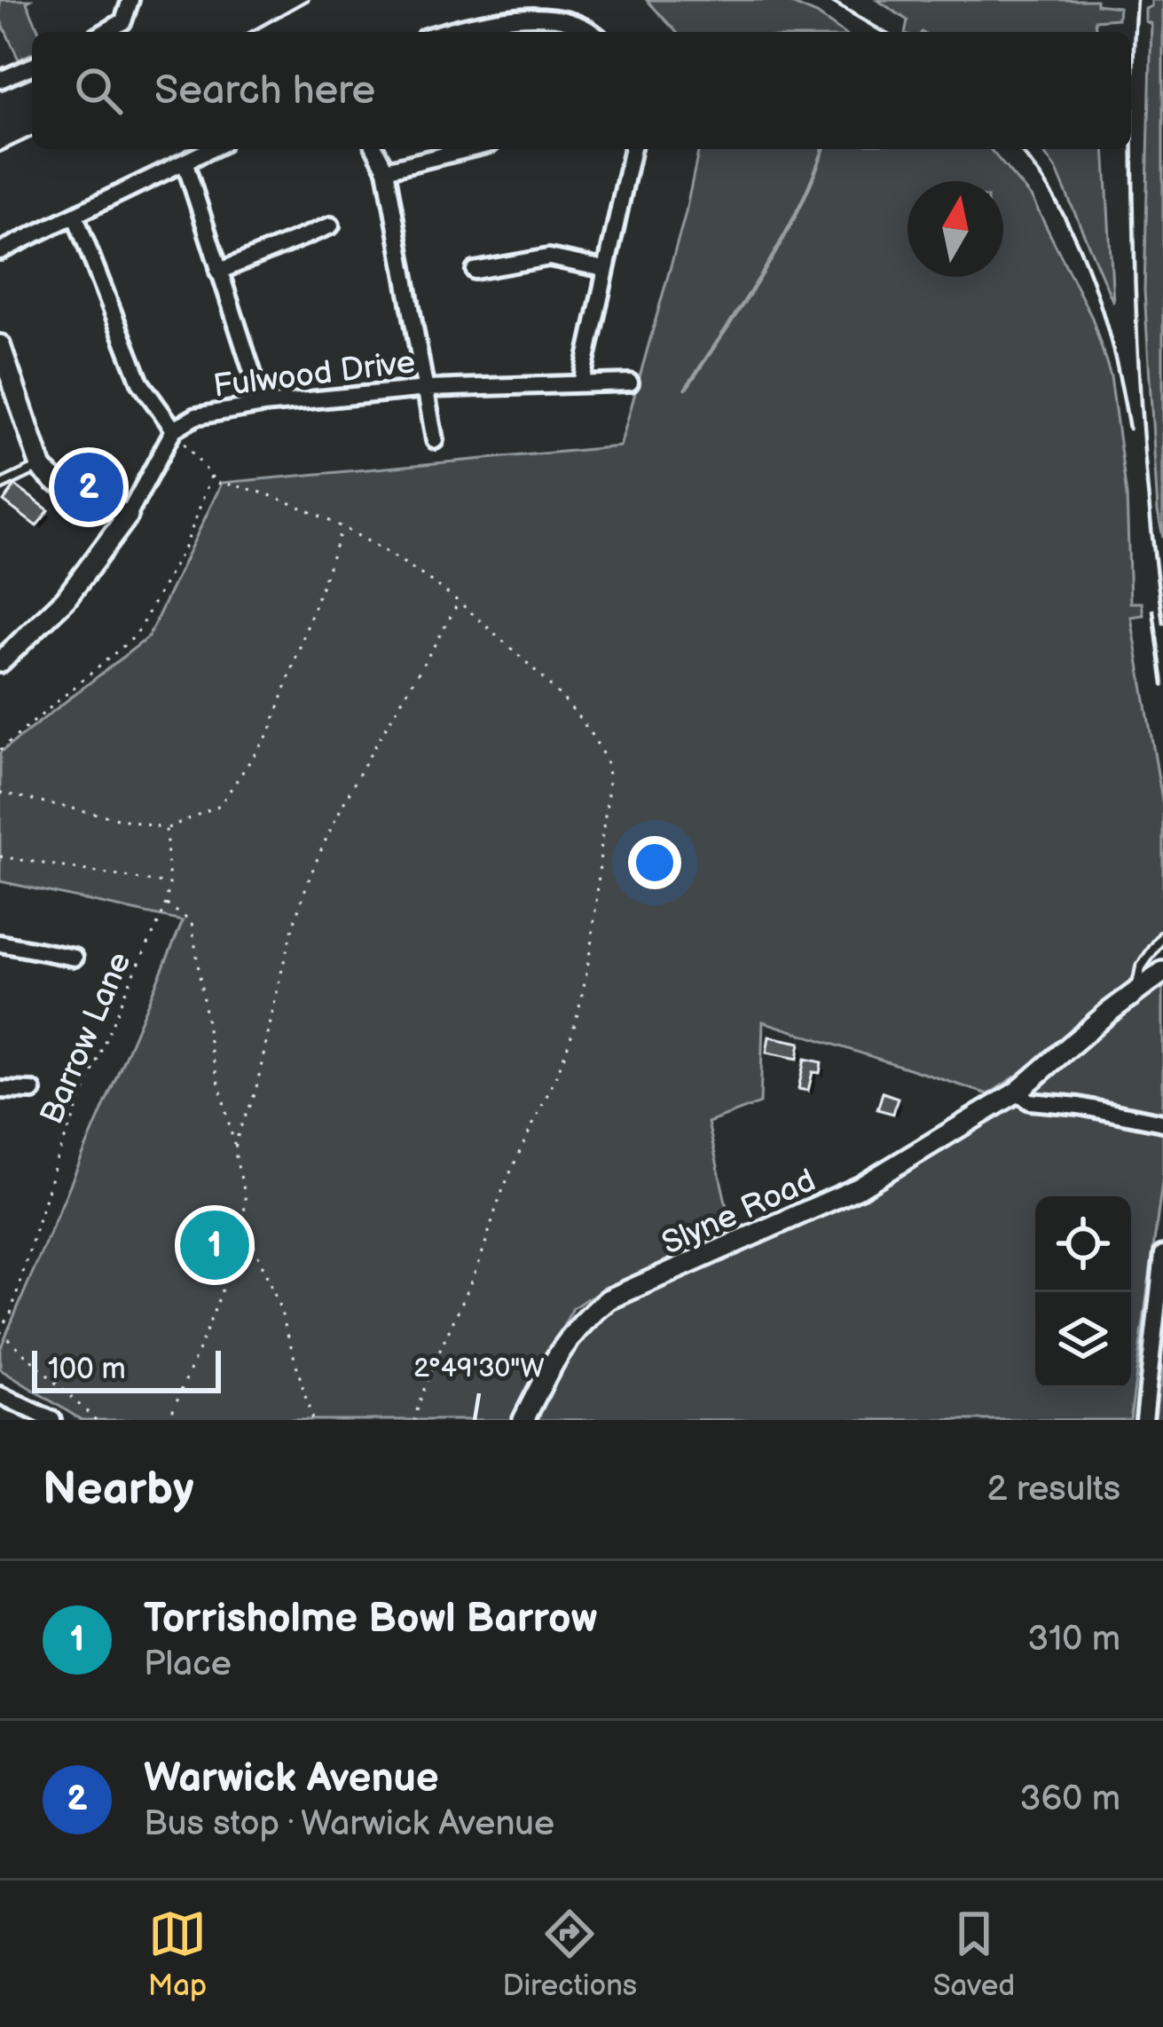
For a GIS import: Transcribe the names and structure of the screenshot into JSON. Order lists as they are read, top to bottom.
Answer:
{
  "streets": {
    "street": ["Fulwood Drive", "Slyne Road"],
    "path": ["Barrow Lane"]
  },
  "scale_bar": "100 m",
  "north": "top",
  "page": {
    "search": "Search here",
    "pins": ["2", "1"],
    "scale": "100 m",
    "heading": ["Nearby", "2 results"],
    "list": [
      {
        "mark": "1",
        "name": "Torrisholme Bowl Barrow",
        "note": "Place",
        "value": "310 m"
      },
      {
        "mark": "2",
        "name": "Warwick Avenue",
        "note": "Bus stop · Warwick Avenue",
        "value": "360 m"
      }
    ],
    "nav": ["Map", "Directions", "Saved"]
  },
  "coordinates": ["2°49'30\"W"]
}
